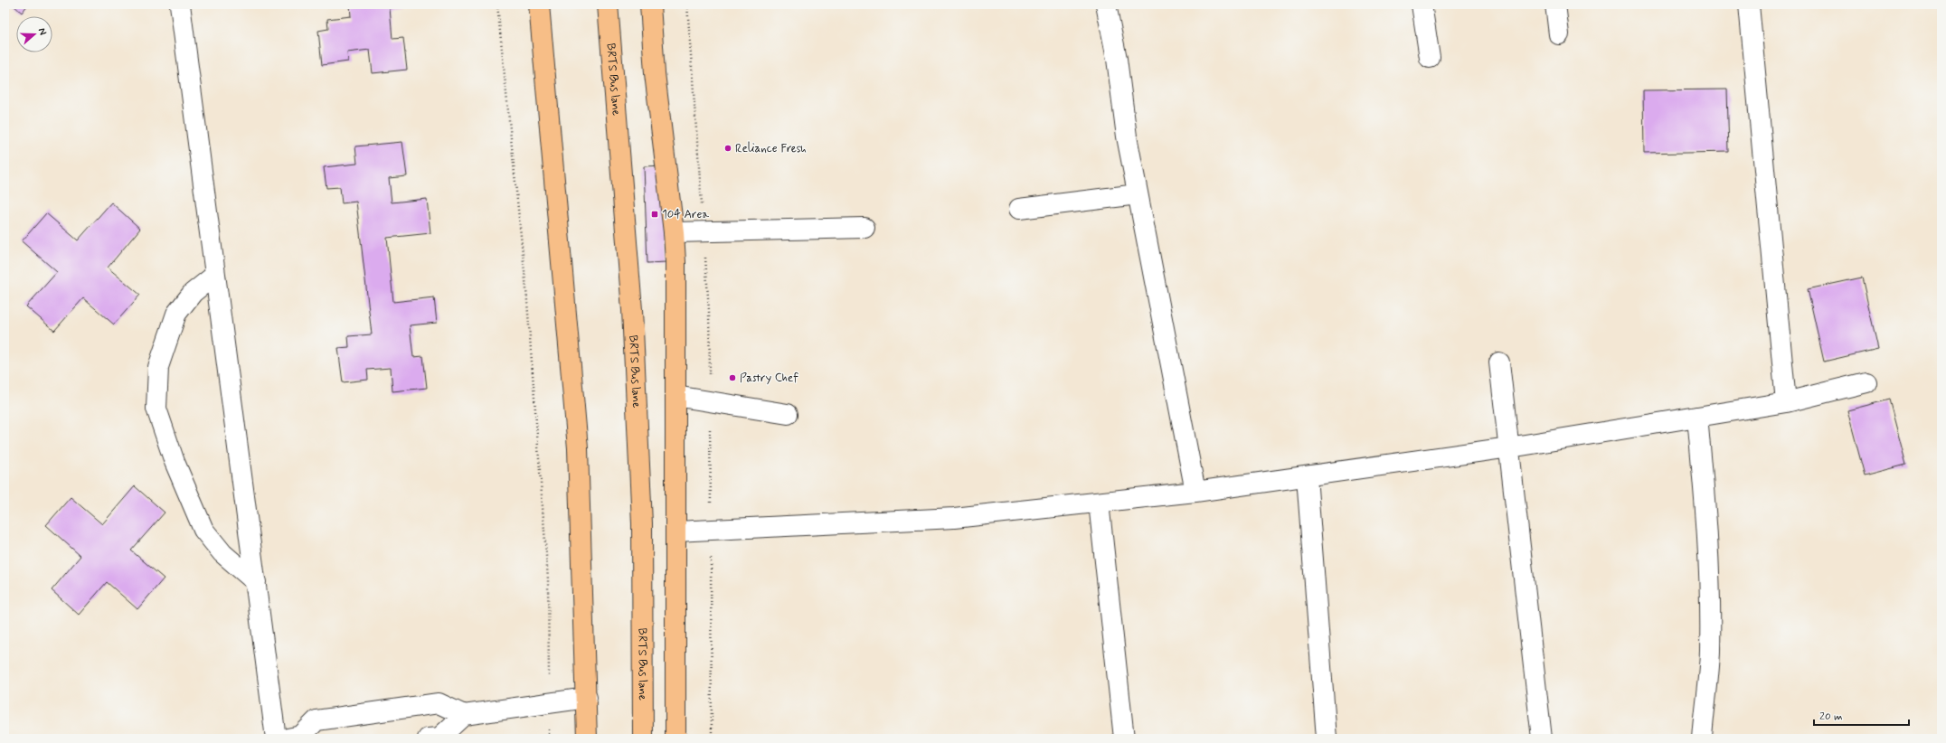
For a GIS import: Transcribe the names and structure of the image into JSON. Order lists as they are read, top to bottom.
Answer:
{
  "streets": {
    "main road": ["BRTS Bus lane"]
  },
  "places": {
    "other": ["Reliance Fresh", "Pastry Chef"],
    "transit": ["104 Area"]
  },
  "scale_bar": "20 m",
  "north": "right"
}
